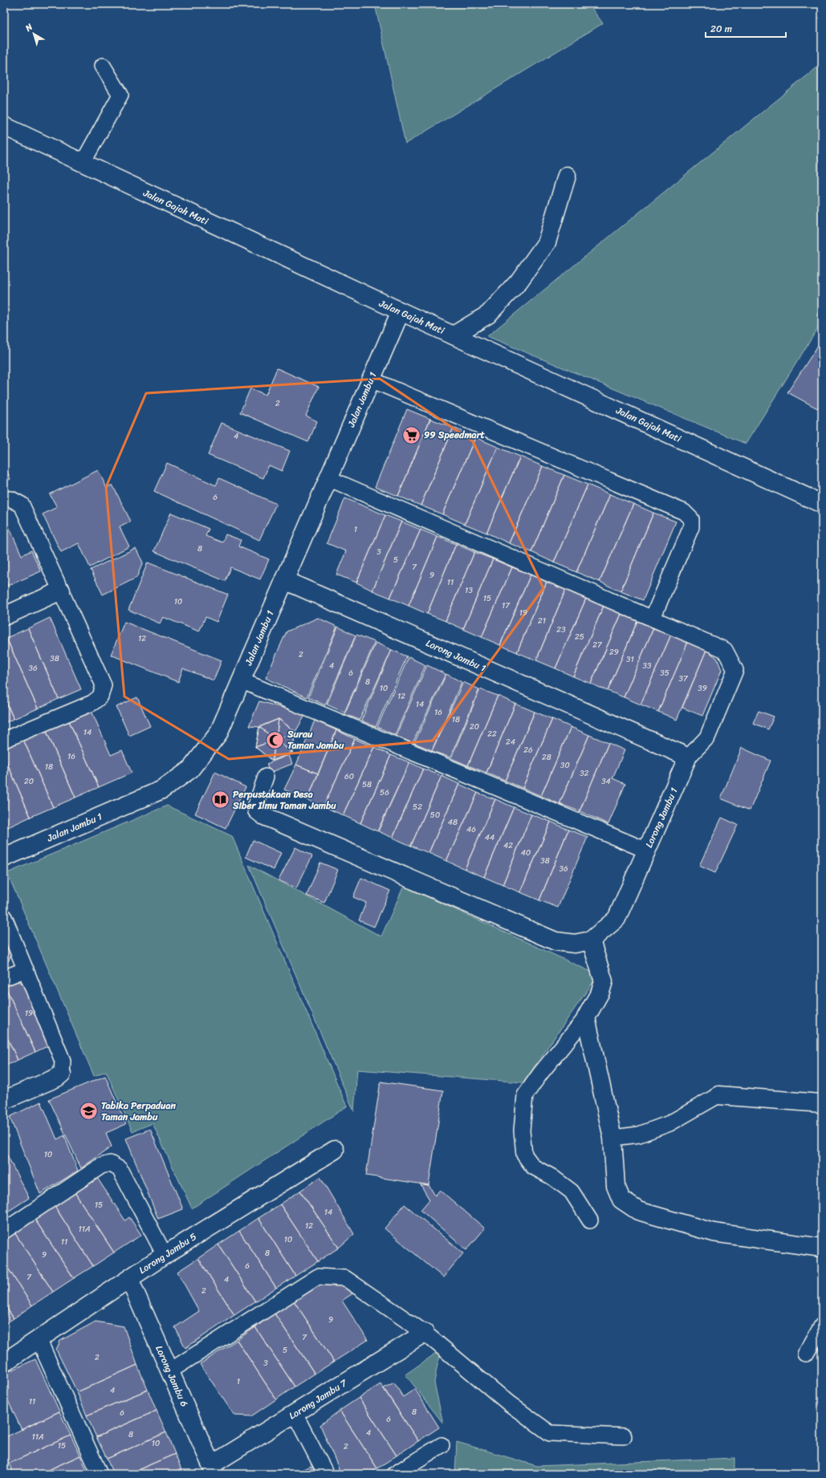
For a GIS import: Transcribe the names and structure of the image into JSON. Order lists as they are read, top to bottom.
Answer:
{
  "streets": {
    "street": [
      "Jalan Gajah Mati",
      "Jalan Jambu 1",
      "Lorong Jambu 1",
      "Lorong Jambu 5",
      "Lorong Jambu 6",
      "Lorong Jambu 7"
    ]
  },
  "crossings": [
    ["Jalan Gajah Mati", "Jalan Jambu 1"],
    ["Jalan Jambu 1", "Lorong Jambu 1"],
    ["Lorong Jambu 5", "Lorong Jambu 6"],
    ["Lorong Jambu 6", "Lorong Jambu 7"]
  ],
  "places": {
    "supermarket": ["99 Speedmart"],
    "mosque": ["Surau Taman Jambu"],
    "library": ["Perpustakaan Desa Siber Ilmu Taman Jambu"],
    "school or university": ["Tabika Perpaduan Taman Jambu"]
  },
  "house_numbers": [
    "2",
    "4",
    "6",
    "1",
    "8",
    "3",
    "5",
    "7",
    "9",
    "11",
    "13",
    "15",
    "10",
    "17",
    "19",
    "21",
    "23",
    "25",
    "12",
    "27",
    "29",
    "2",
    "38",
    "31",
    "4",
    "33",
    "36",
    "6",
    "35",
    "37",
    "8",
    "10",
    "39",
    "12",
    "14",
    "16",
    "18",
    "20",
    "14",
    "22",
    "24",
    "26",
    "16",
    "28",
    "30",
    "18",
    "32",
    "60",
    "20",
    "34",
    "58",
    "56",
    "52",
    "50",
    "48",
    "46",
    "44",
    "42",
    "40",
    "38",
    "36",
    "19",
    "10",
    "15",
    "14",
    "12",
    "11A",
    "10",
    "11",
    "8",
    "9",
    "6",
    "7",
    "4",
    "2",
    "9",
    "7",
    "5",
    "2",
    "3",
    "1",
    "4",
    "11",
    "8",
    "6",
    "6",
    "4",
    "8",
    "11A",
    "10",
    "15",
    "2"
  ],
  "scale_bar": "20 m",
  "north": "top left"
}
